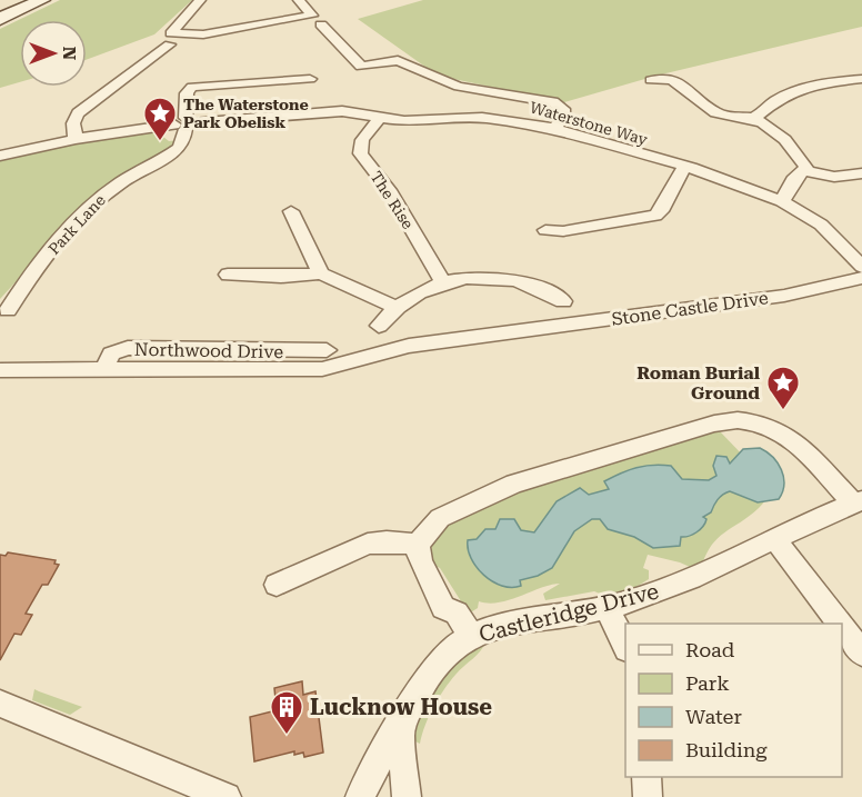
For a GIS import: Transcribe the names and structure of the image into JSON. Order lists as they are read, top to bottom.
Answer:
{
  "streets": {
    "street": [
      "Waterstone Way",
      "The Rise",
      "Park Lane",
      "Stone Castle Drive",
      "Northwood Drive",
      "Castleridge Drive"
    ]
  },
  "crossings": [
    ["Waterstone Way", "The Rise"],
    ["Waterstone Way", "Park Lane"],
    ["Stone Castle Drive", "Northwood Drive"]
  ],
  "places": {
    "place": ["The Waterstone Park Obelisk", "Roman Burial Ground"],
    "building": ["Lucknow House"]
  },
  "legend": [
    "Road",
    "Park",
    "Water",
    "Building"
  ],
  "north": "right"
}
